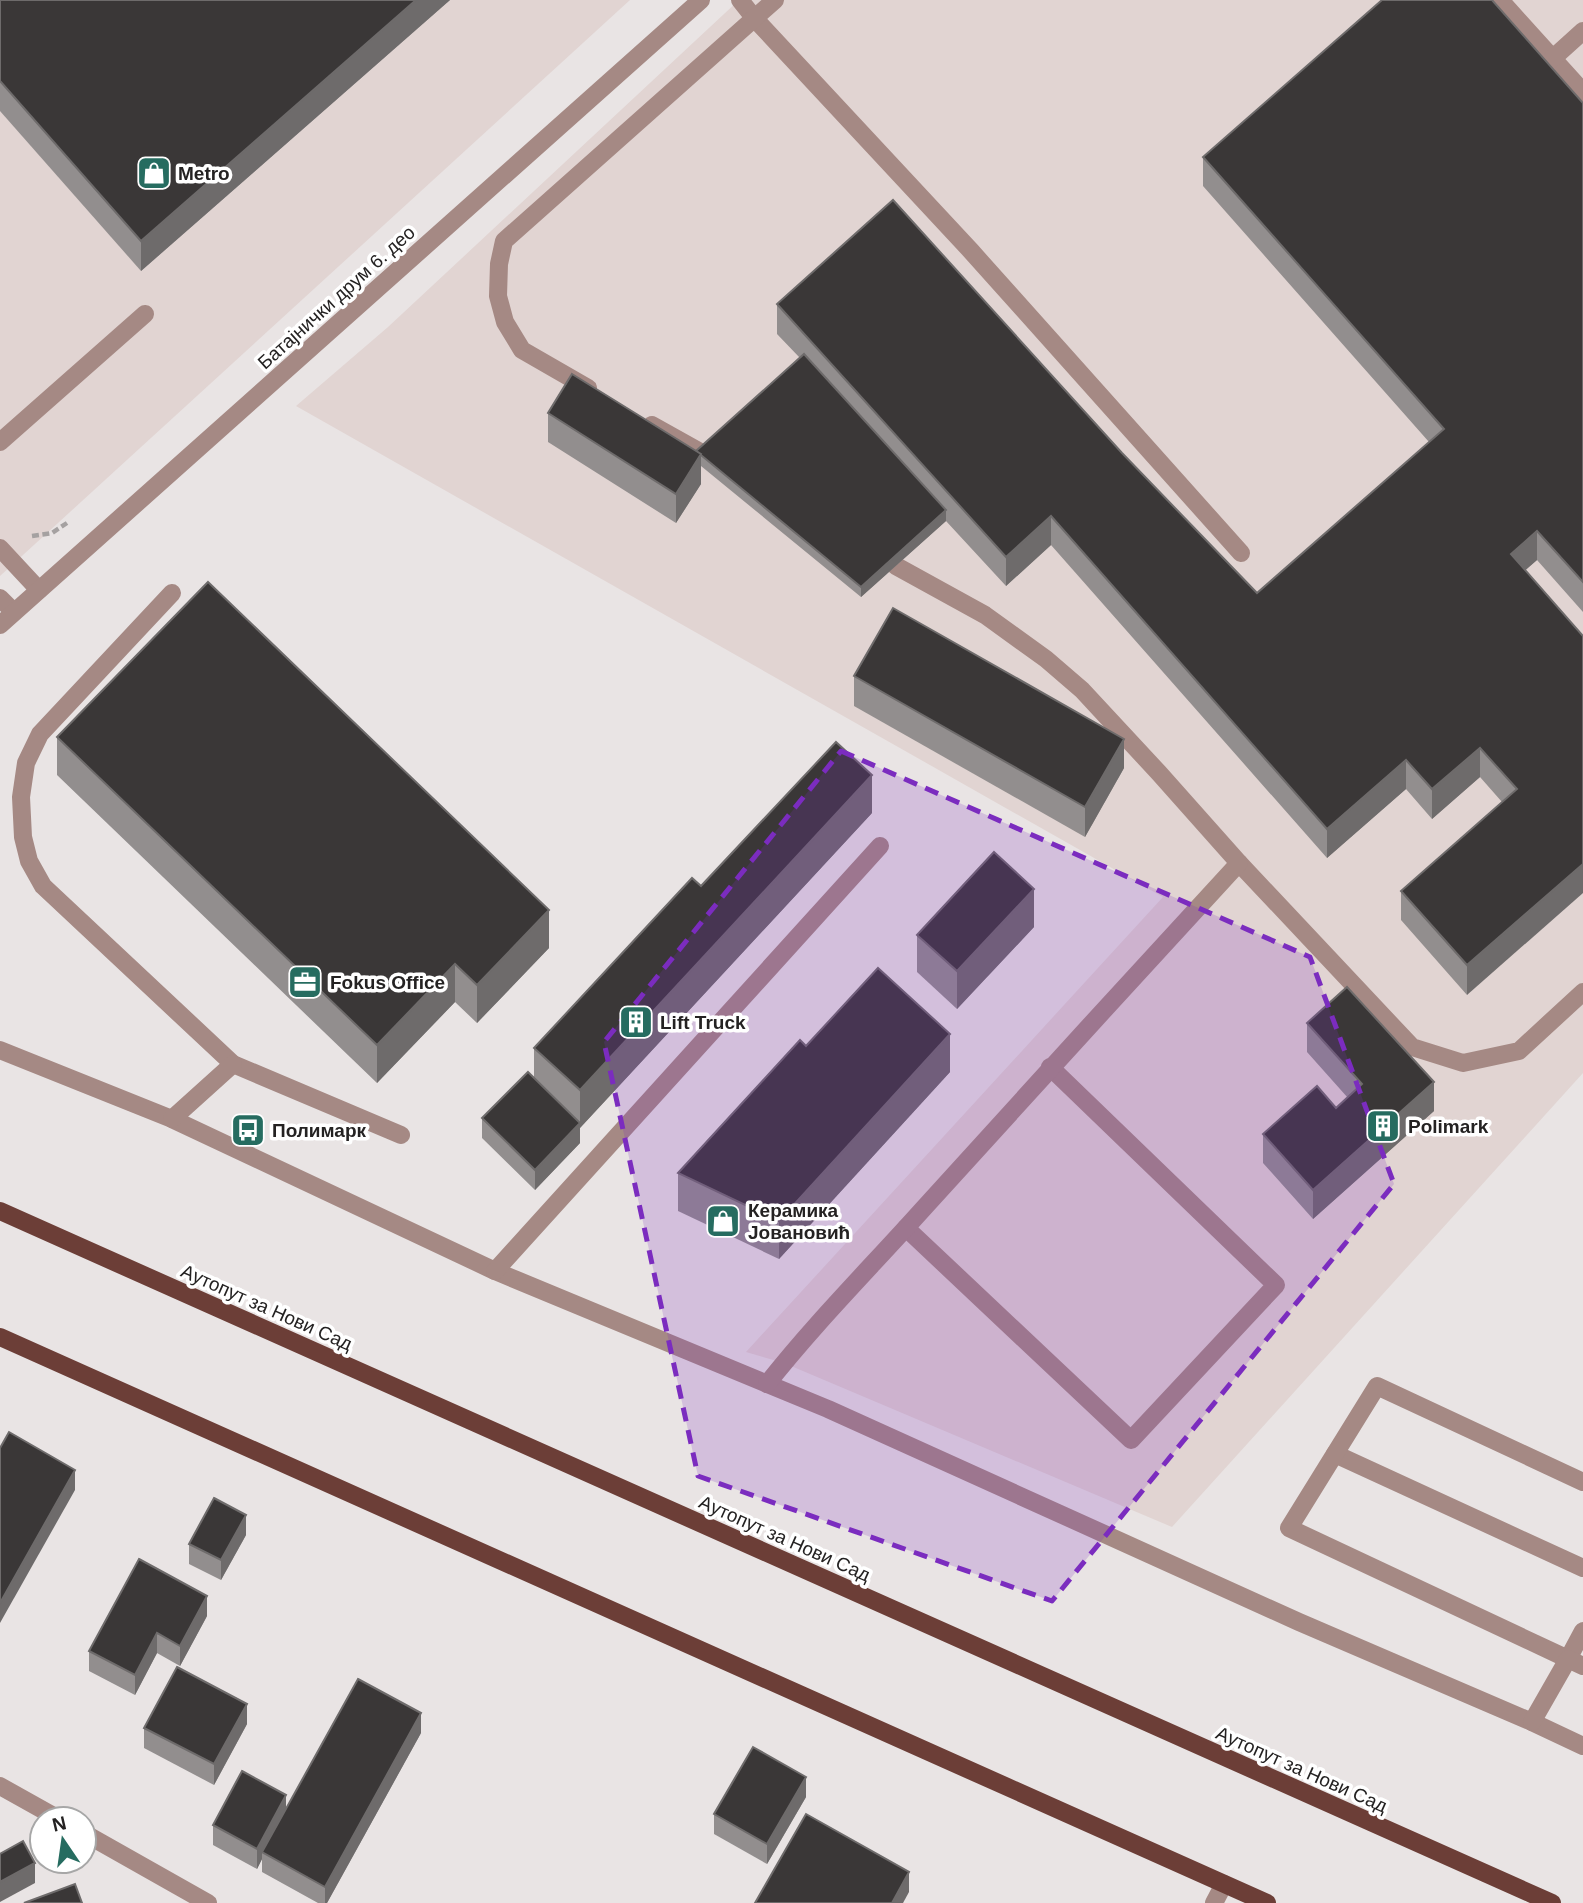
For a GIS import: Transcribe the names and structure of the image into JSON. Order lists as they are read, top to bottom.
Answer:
{
  "streets": {
    "main road": ["Аутопут за Нови Сад"],
    "street": ["Батајнички друм 6. део"]
  },
  "places": {
    "shop": ["Metro", "Керамика Јовановић"],
    "office": ["Fokus Office"],
    "building": ["Lift Truck", "Polimark"],
    "bus stop": ["Полимарк"]
  },
  "north": "top"
}
